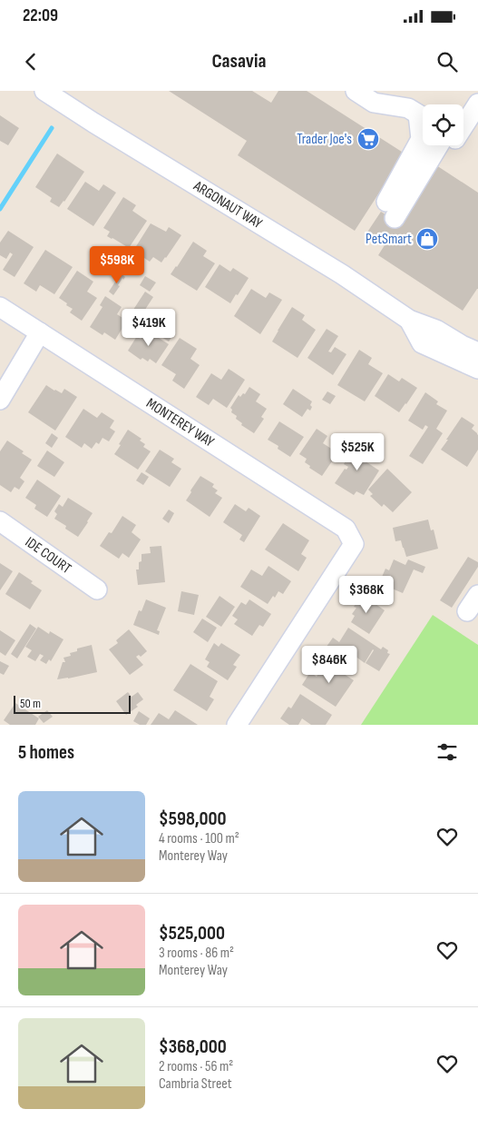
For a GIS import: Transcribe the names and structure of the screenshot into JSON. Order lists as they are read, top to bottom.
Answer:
{
  "streets": {
    "street": ["ARGONAUT WAY", "MONTEREY WAY", "IDE COURT"]
  },
  "places": {
    "supermarket": ["Trader Joe's"],
    "shop": ["PetSmart"]
  },
  "scale_bar": "50 m",
  "page": {
    "status": "22:09",
    "header": "Casavia",
    "price": [
      "$598K",
      "$419K",
      "$525K",
      "$368K",
      "$846K"
    ],
    "scale": "50 m",
    "heading": "5 homes",
    "list": [
      {
        "name": "$598,000",
        "note": "4 rooms · 100 m² · Monterey Way"
      },
      {
        "name": "$525,000",
        "note": "3 rooms · 86 m² · Monterey Way"
      },
      {
        "name": "$368,000",
        "note": "2 rooms · 56 m² · Cambria Street"
      }
    ]
  }
}
